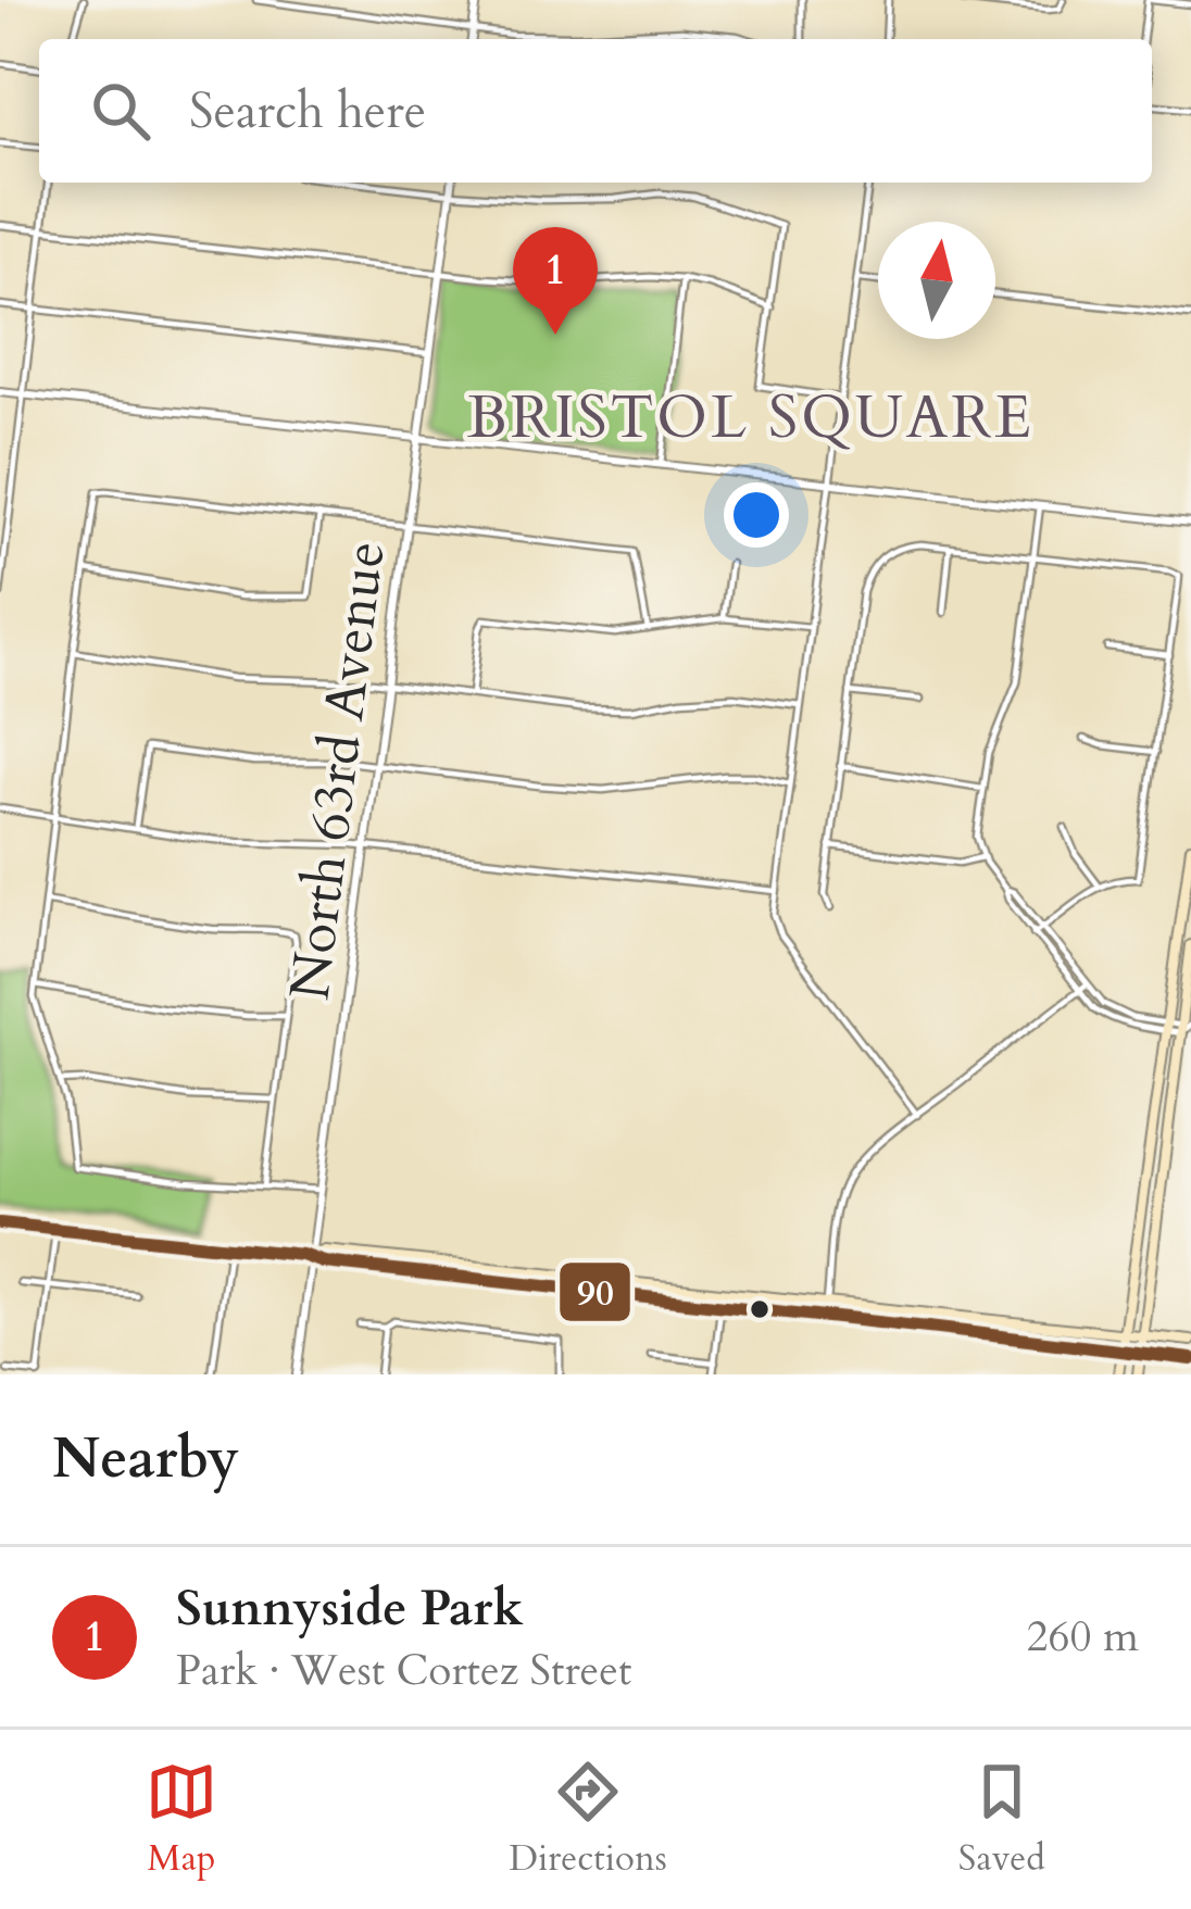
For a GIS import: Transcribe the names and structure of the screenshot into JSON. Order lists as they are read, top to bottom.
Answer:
{
  "streets": {
    "street": ["North 63rd Avenue"]
  },
  "districts": ["BRISTOL SQUARE"],
  "lines": ["transit line 90"],
  "north": "top",
  "page": {
    "search": "Search here",
    "pins": "1",
    "heading": "Nearby",
    "list": [
      {
        "mark": "1",
        "name": "Sunnyside Park",
        "note": "Park · West Cortez Street",
        "value": "260 m"
      }
    ],
    "nav": ["Map", "Directions", "Saved"]
  }
}
